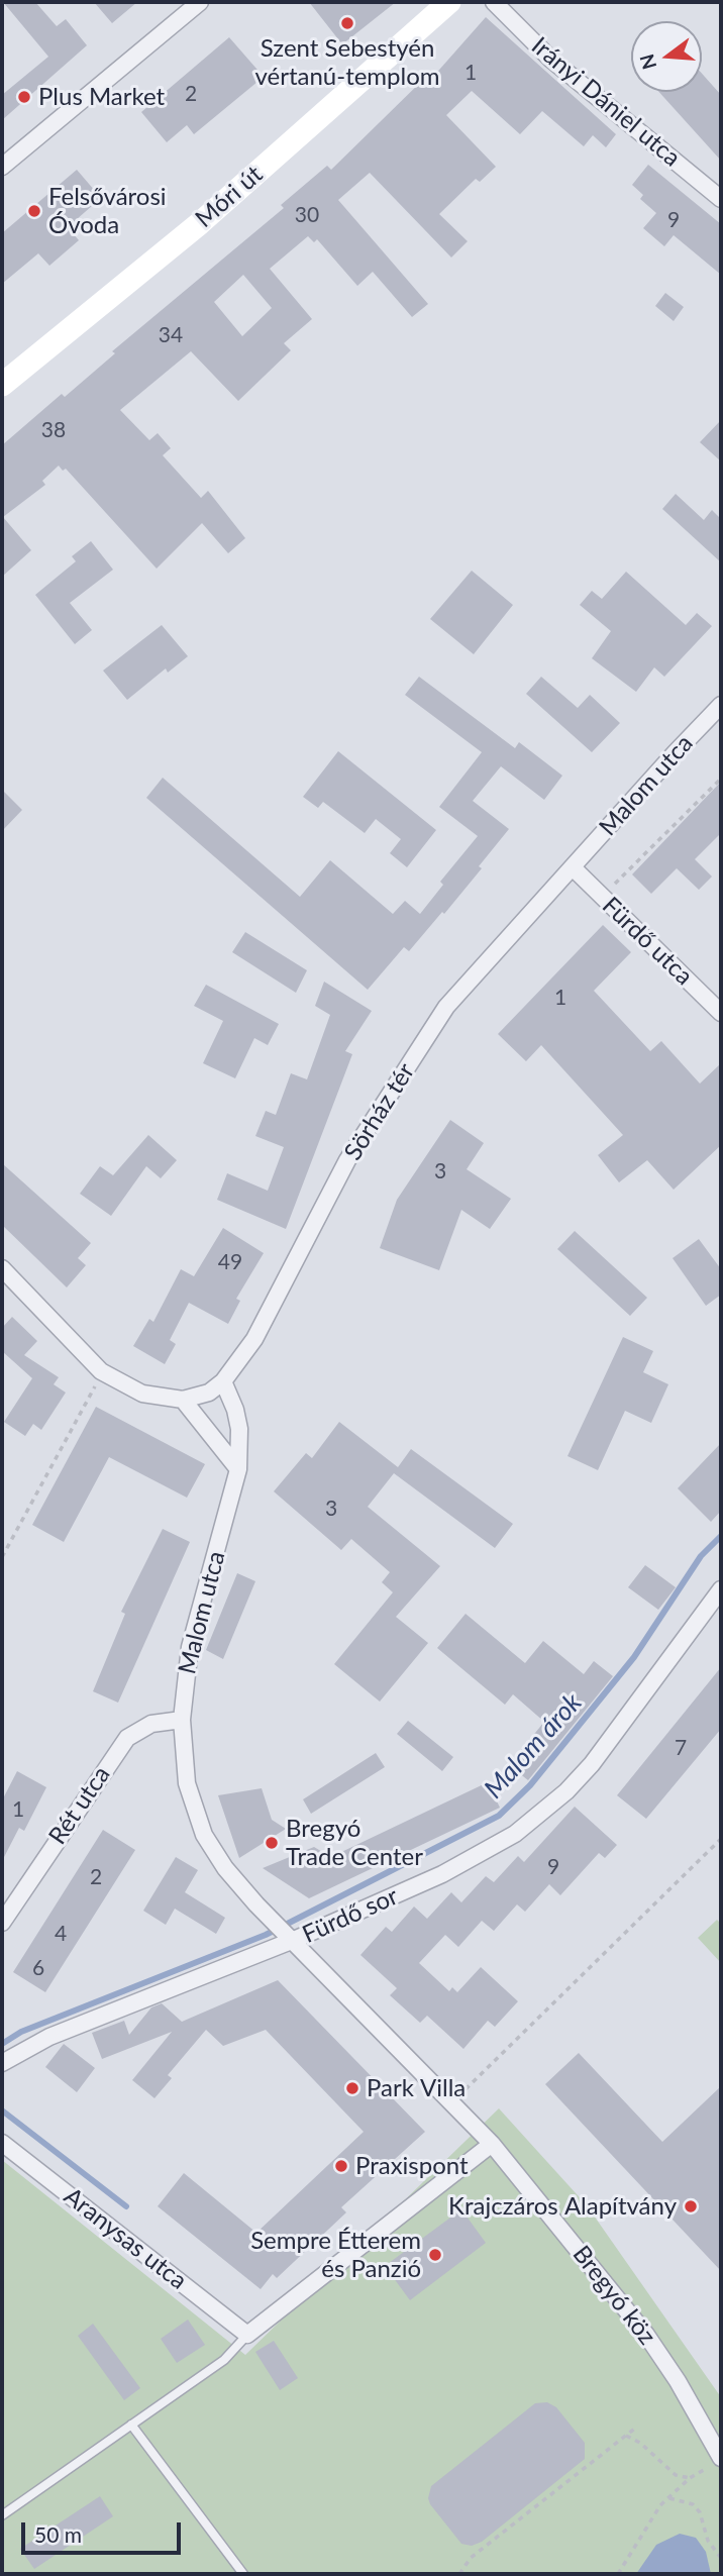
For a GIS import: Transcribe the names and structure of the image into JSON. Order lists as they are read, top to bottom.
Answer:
{
  "streets": {
    "main road": ["Móri út"],
    "street": [
      "Irányi Dániel utca",
      "Malom utca",
      "Fürdő utca",
      "Sörház tér",
      "Rét utca",
      "Fürdő sor",
      "Aranysas utca",
      "Bregyó köz"
    ]
  },
  "crossings": [
    ["Malom utca", "Fürdő utca"],
    ["Malom utca", "Sörház tér"],
    ["Malom utca", "Rét utca"],
    ["Malom utca", "Fürdő sor"],
    ["Malom utca", "Bregyó köz"],
    ["Fürdő utca", "Sörház tér"],
    ["Fürdő sor", "Bregyó köz"]
  ],
  "water": ["Malom árok"],
  "places": [
    "Szent Sebestyén vértanú-templom",
    "Plus Market",
    "Felsővárosi Óvoda",
    "Bregyó Trade Center",
    "Park Villa",
    "Praxispont",
    "Krajczáros Alapítvány",
    "Sempre Étterem és Panzió"
  ],
  "house_numbers": [
    "1",
    "2",
    "30",
    "9",
    "34",
    "38",
    "1",
    "3",
    "49",
    "3",
    "7",
    "1",
    "9",
    "2",
    "4",
    "6"
  ],
  "scale_bar": "50 m",
  "north": "left"
}
